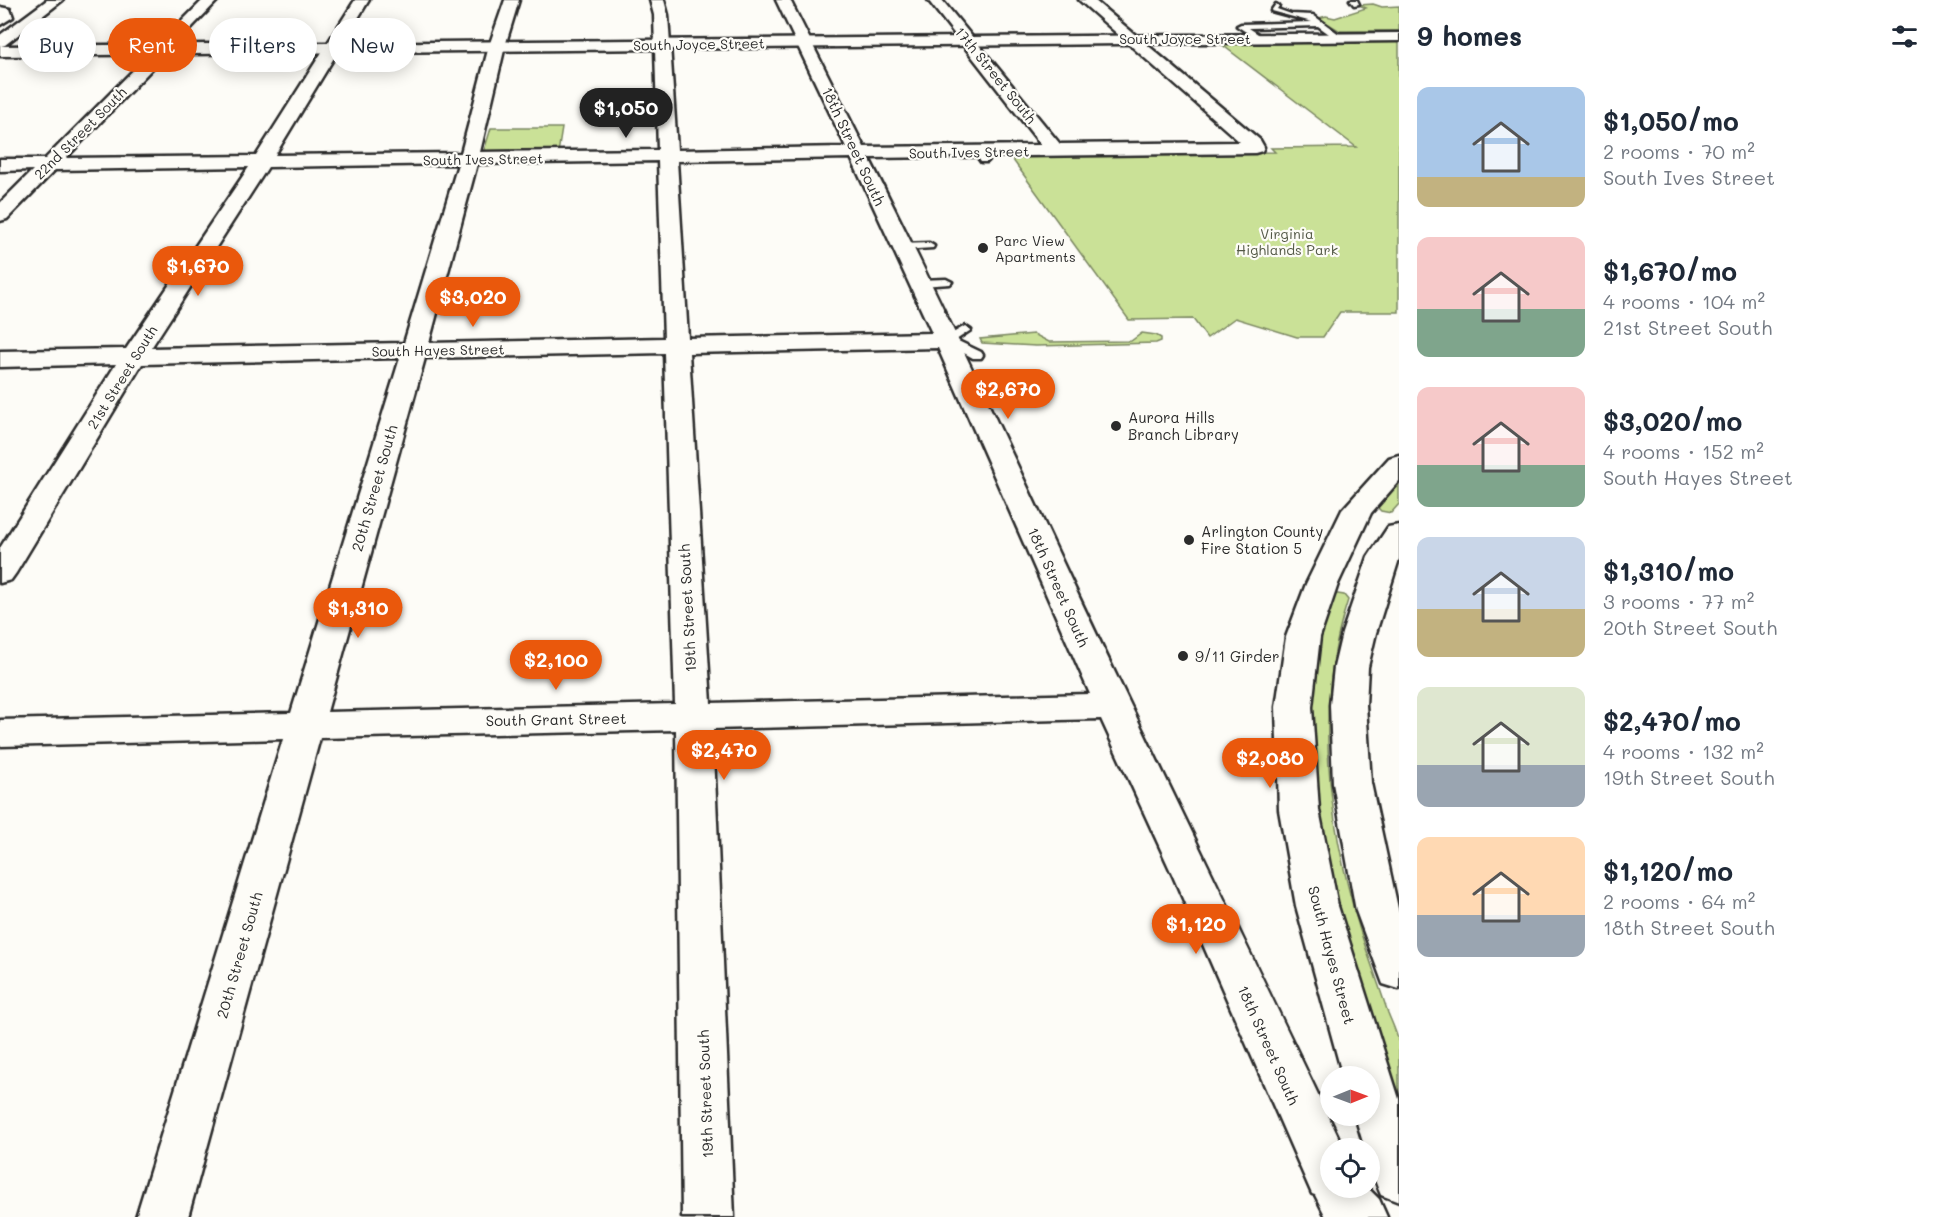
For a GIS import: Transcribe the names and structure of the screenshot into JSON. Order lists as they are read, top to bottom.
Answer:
{
  "streets": {
    "street": [
      "South Joyce Street",
      "17th Street South",
      "22nd Street South",
      "18th Street South",
      "South Ives Street",
      "South Hayes Street",
      "21st Street South",
      "20th Street South",
      "19th Street South",
      "South Grant Street"
    ]
  },
  "crossings": [
    ["South Joyce Street", "17th Street South"],
    ["South Joyce Street", "18th Street South"],
    ["South Joyce Street", "South Ives Street"],
    ["South Joyce Street", "20th Street South"],
    ["South Joyce Street", "19th Street South"],
    ["17th Street South", "South Ives Street"],
    ["22nd Street South", "South Ives Street"],
    ["18th Street South", "South Ives Street"],
    ["18th Street South", "South Hayes Street"],
    ["18th Street South", "South Grant Street"],
    ["South Ives Street", "21st Street South"],
    ["South Ives Street", "20th Street South"],
    ["South Ives Street", "19th Street South"],
    ["South Hayes Street", "21st Street South"],
    ["South Hayes Street", "20th Street South"],
    ["South Hayes Street", "19th Street South"],
    ["20th Street South", "South Grant Street"],
    ["19th Street South", "South Grant Street"]
  ],
  "parks": ["Virginia Highlands Park"],
  "places": [
    "Parc View Apartments",
    "Aurora Hills Branch Library",
    "Arlington County Fire Station 5",
    "9/11 Girder"
  ],
  "north": "right",
  "page": {
    "heading": "9 homes",
    "chip": [
      "Buy",
      "Rent",
      "Filters",
      "New"
    ],
    "list": [
      {
        "name": "$1,050/mo",
        "note": "2 rooms · 70 m² · South Ives Street"
      },
      {
        "name": "$1,670/mo",
        "note": "4 rooms · 104 m² · 21st Street South"
      },
      {
        "name": "$3,020/mo",
        "note": "4 rooms · 152 m² · South Hayes Street"
      },
      {
        "name": "$1,310/mo",
        "note": "3 rooms · 77 m² · 20th Street South"
      },
      {
        "name": "$2,470/mo",
        "note": "4 rooms · 132 m² · 19th Street South"
      },
      {
        "name": "$1,120/mo",
        "note": "2 rooms · 64 m² · 18th Street South"
      }
    ],
    "price": [
      "$1,050",
      "$1,670",
      "$3,020",
      "$2,670",
      "$1,310",
      "$2,100",
      "$2,470",
      "$2,080",
      "$1,120"
    ]
  }
}
